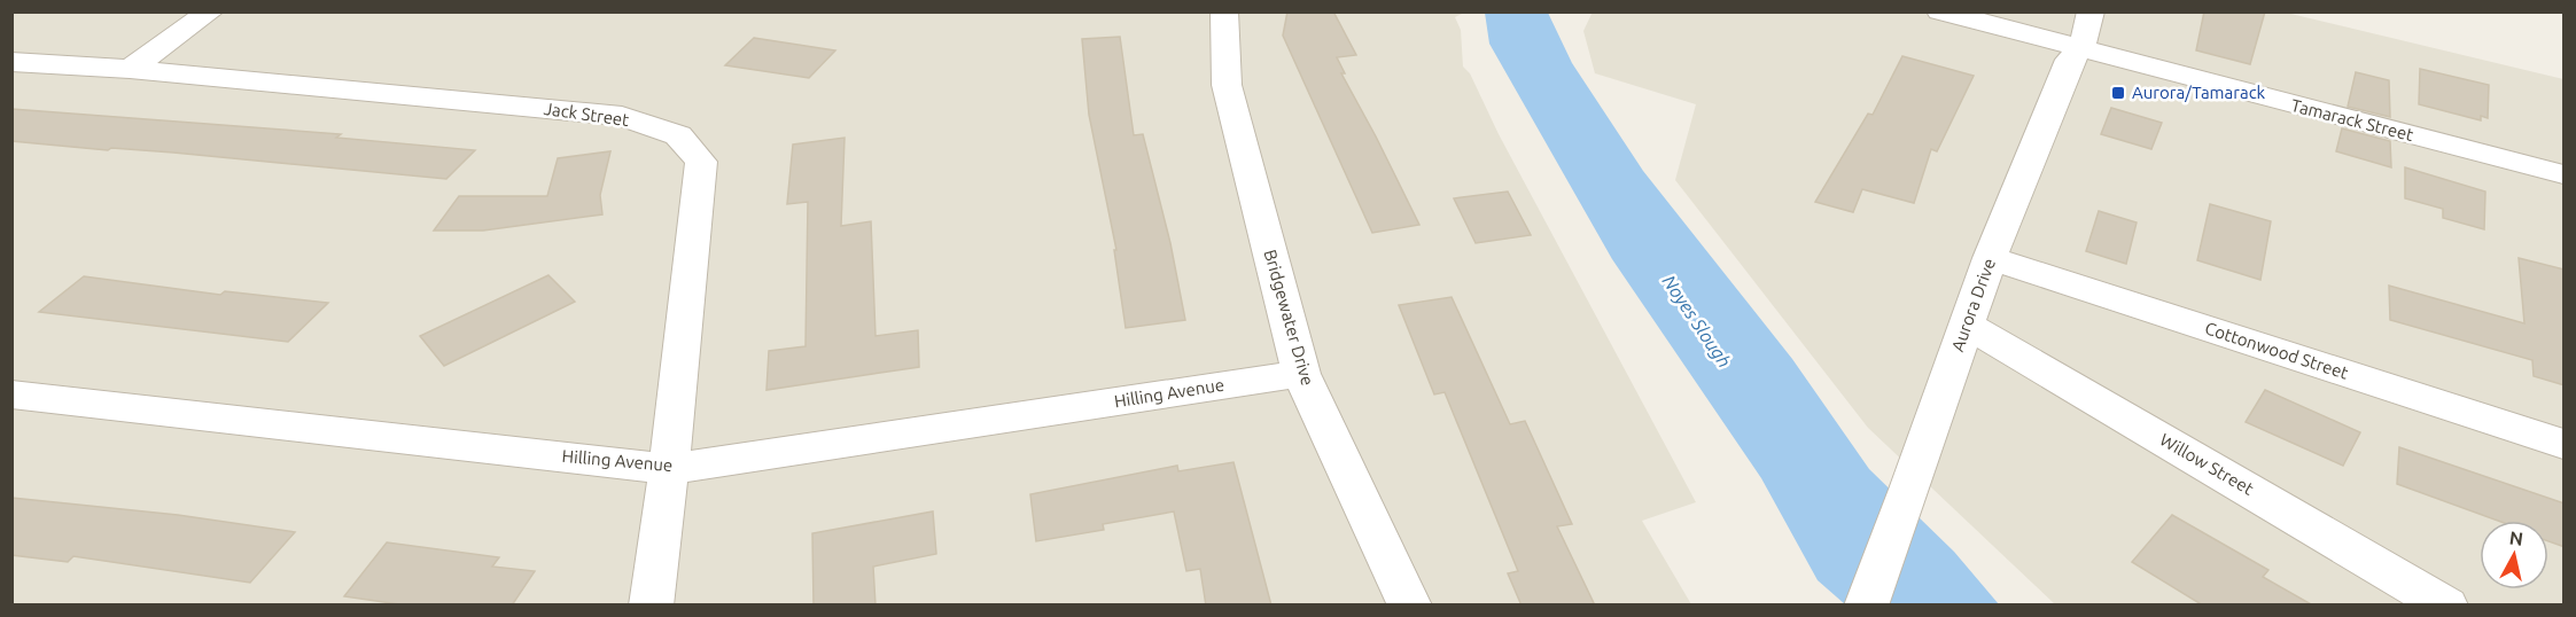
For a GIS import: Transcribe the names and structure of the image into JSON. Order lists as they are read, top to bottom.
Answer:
{
  "streets": {
    "street": [
      "Jack Street",
      "Tamarack Street",
      "Aurora Drive",
      "Bridgewater Drive",
      "Cottonwood Street",
      "Hilling Avenue",
      "Willow Street"
    ]
  },
  "crossings": [
    ["Jack Street", "Hilling Avenue"],
    ["Tamarack Street", "Aurora Drive"],
    ["Aurora Drive", "Cottonwood Street"],
    ["Aurora Drive", "Willow Street"],
    ["Bridgewater Drive", "Hilling Avenue"]
  ],
  "water": ["Noyes Slough"],
  "places": {
    "transit": ["Aurora/Tamarack"]
  },
  "north": "top"
}
